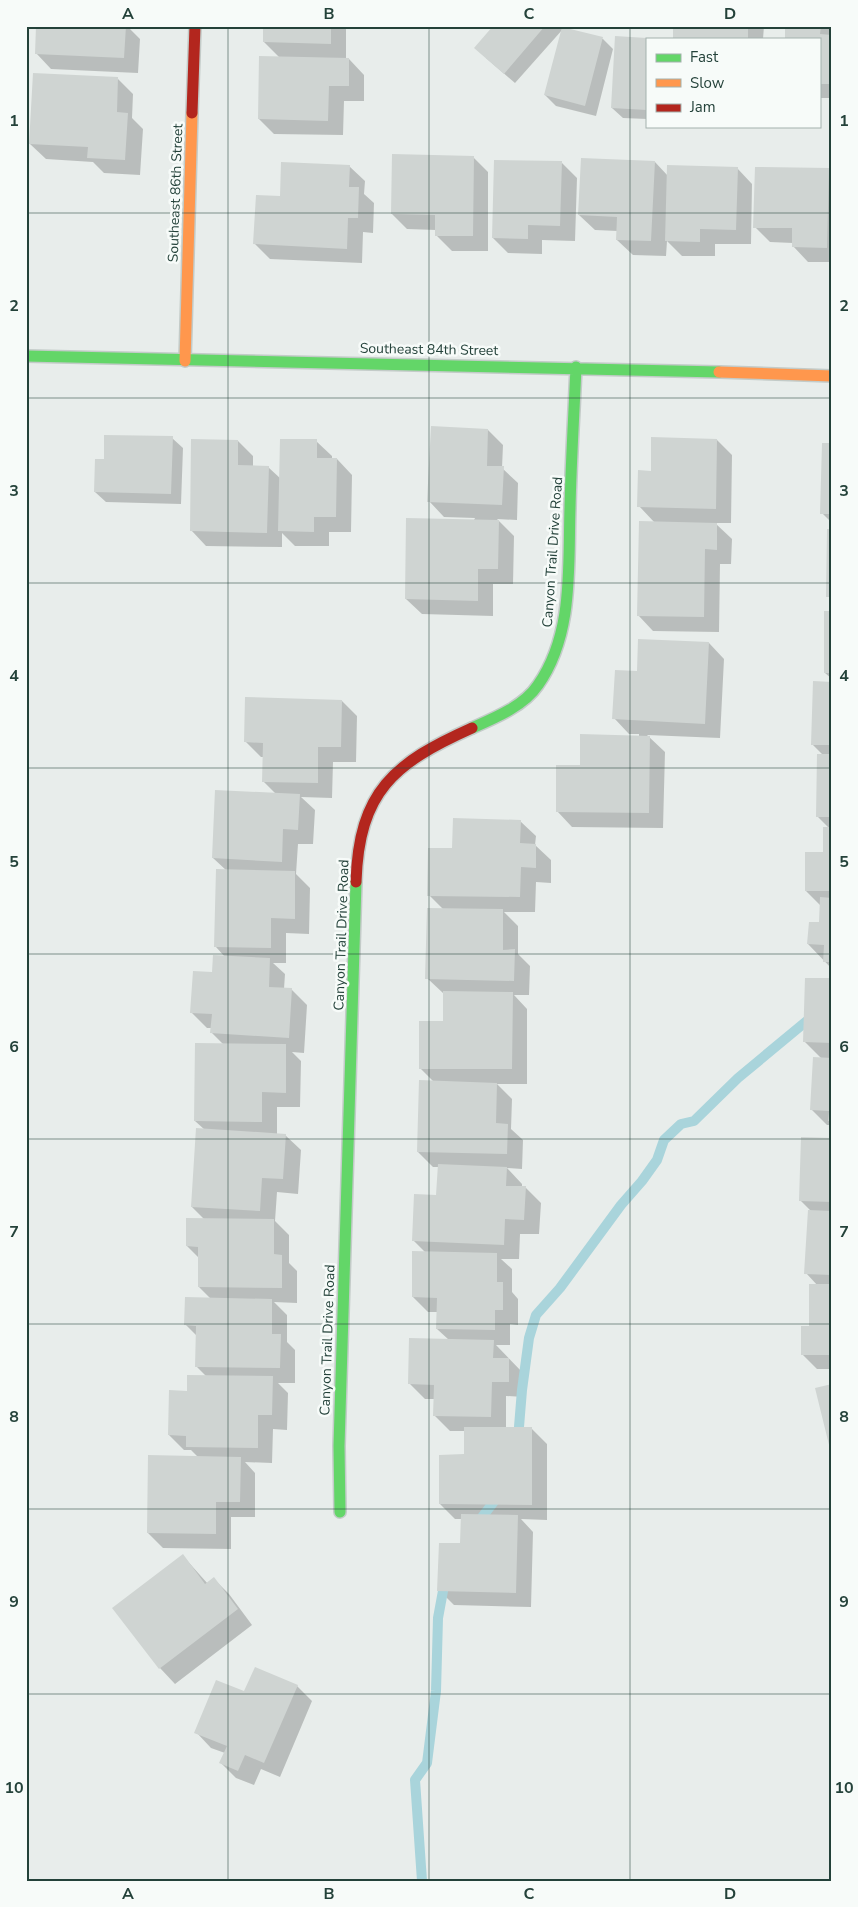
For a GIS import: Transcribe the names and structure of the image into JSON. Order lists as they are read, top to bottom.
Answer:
{
  "streets": {
    "street": ["Southeast 86th Street", "Southeast 84th Street", "Canyon Trail Drive Road"]
  },
  "crossings": [
    ["Southeast 86th Street", "Southeast 84th Street"],
    ["Southeast 84th Street", "Canyon Trail Drive Road"]
  ],
  "legend": ["Fast", "Slow", "Jam"],
  "grid": {
    "columns": [
      "A",
      "B",
      "C",
      "D"
    ],
    "rows": [
      "1",
      "2",
      "3",
      "4",
      "5",
      "6",
      "7",
      "8",
      "9",
      "10"
    ]
  }
}
